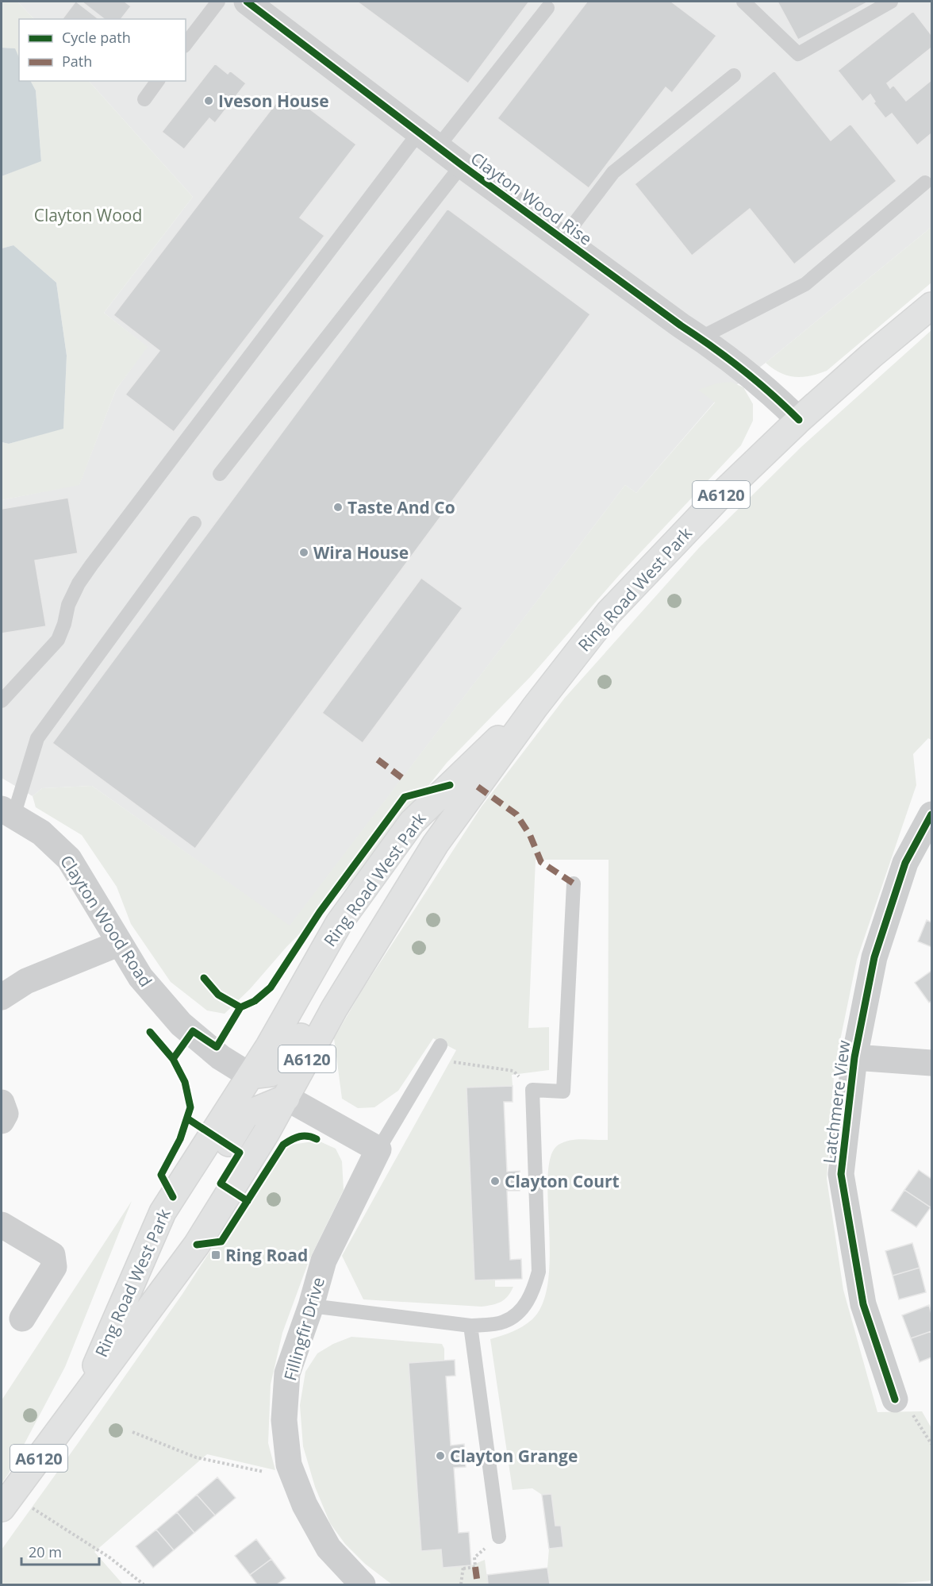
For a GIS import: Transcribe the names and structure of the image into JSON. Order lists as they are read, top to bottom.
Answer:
{
  "streets": {
    "highway": ["A6120", "Ring Road West Park"],
    "street": [
      "Clayton Wood Rise",
      "Clayton Wood Road",
      "Latchmere View",
      "Fillingfir Drive"
    ]
  },
  "crossings": [
    ["Clayton Wood Rise", "Ring Road West Park"],
    ["A6120", "Ring Road West Park"],
    ["A6120", "Clayton Wood Road"],
    ["Ring Road West Park", "Clayton Wood Road"]
  ],
  "parks": ["Clayton Wood"],
  "places": {
    "other": [
      "Iveson House",
      "Taste And Co",
      "Wira House",
      "Clayton Court",
      "Clayton Grange"
    ],
    "transit": ["Ring Road"]
  },
  "legend": ["Cycle path", "Path"],
  "scale_bar": "20 m"
}
